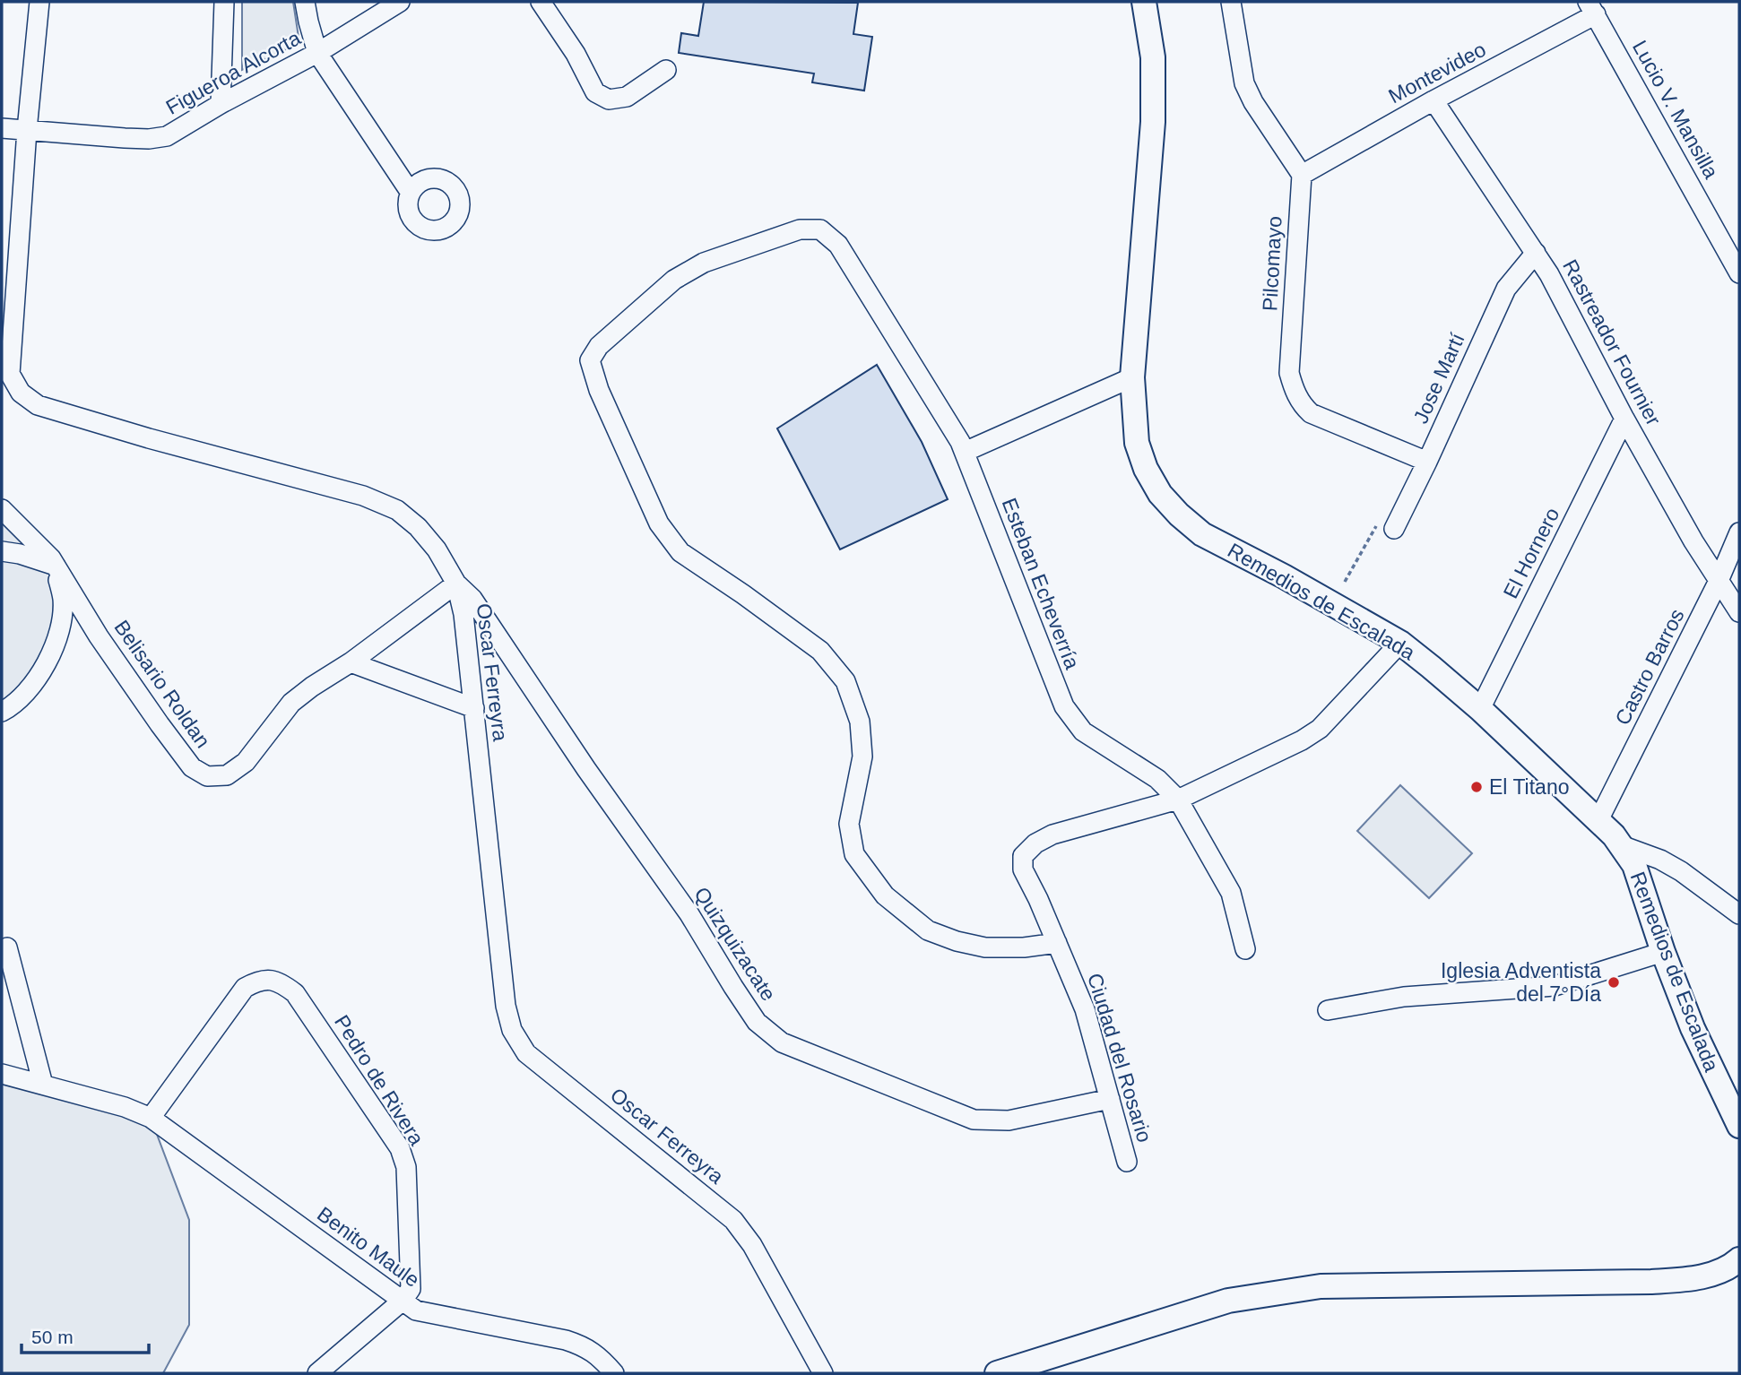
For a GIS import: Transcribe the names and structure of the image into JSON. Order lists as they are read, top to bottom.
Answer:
{
  "streets": {
    "main road": ["Remedios de Escalada"],
    "street": [
      "Figueroa Alcorta",
      "Montevideo",
      "Lucio V. Mansilla",
      "Pilcomayo",
      "Rastreador Fournier",
      "Jose Martí",
      "El Hornero",
      "Esteban Echeverría",
      "Castro Barros",
      "Oscar Ferreyra",
      "Belisario Roldan",
      "Quizquizacate",
      "Ciudad del Rosario",
      "Pedro de Rivera",
      "Benito Maule"
    ]
  },
  "crossings": [
    ["Figueroa Alcorta", "Oscar Ferreyra"],
    ["Montevideo", "Lucio V. Mansilla"],
    ["Montevideo", "Pilcomayo"],
    ["Montevideo", "Rastreador Fournier"],
    ["Pilcomayo", "Jose Martí"],
    ["Rastreador Fournier", "Jose Martí"],
    ["Rastreador Fournier", "El Hornero"],
    ["Rastreador Fournier", "Castro Barros"],
    ["El Hornero", "Remedios de Escalada"],
    ["Esteban Echeverría", "Ciudad del Rosario"],
    ["Remedios de Escalada", "Castro Barros"],
    ["Remedios de Escalada", "Ciudad del Rosario"],
    ["Oscar Ferreyra", "Belisario Roldan"],
    ["Oscar Ferreyra", "Quizquizacate"],
    ["Belisario Roldan", "Quizquizacate"],
    ["Quizquizacate", "Ciudad del Rosario"],
    ["Pedro de Rivera", "Benito Maule"]
  ],
  "places": ["El Titano", "Iglesia Adventista del 7°Día"],
  "scale_bar": "50 m"
}
